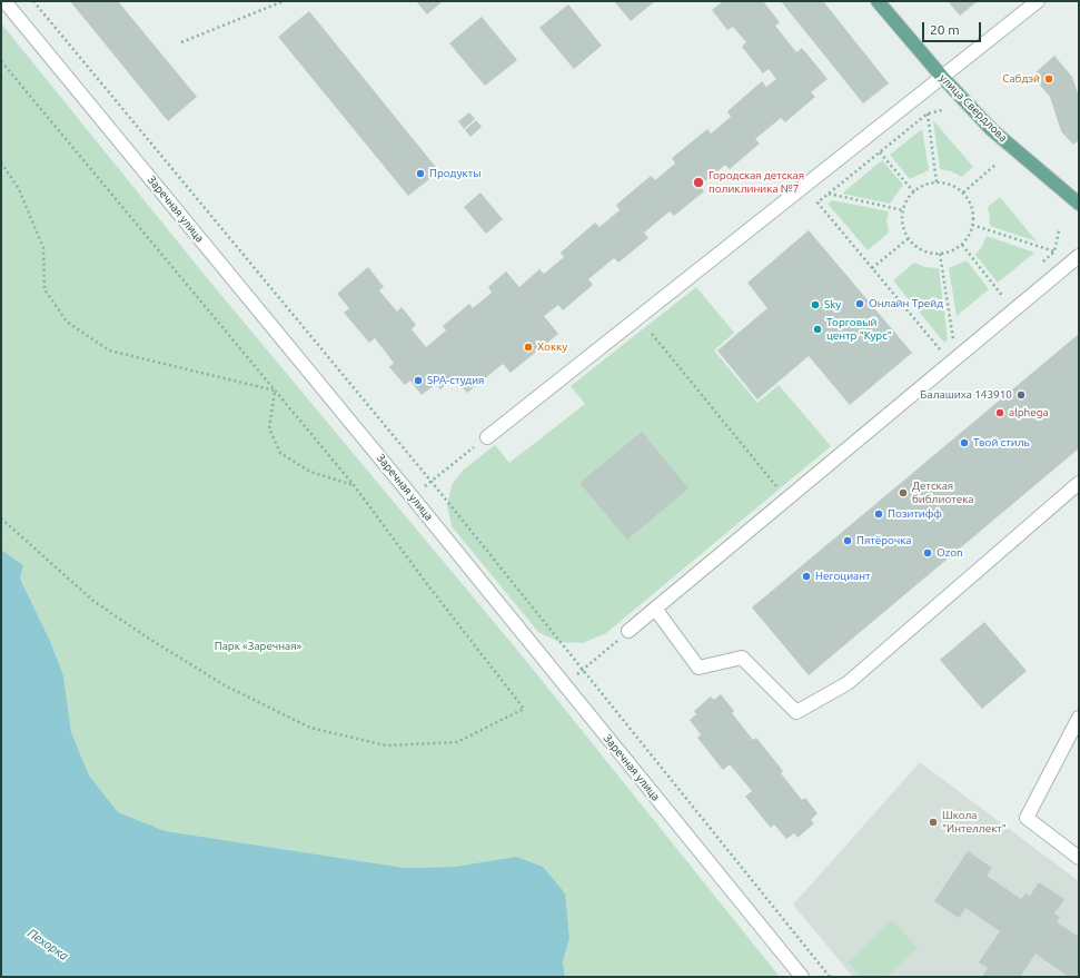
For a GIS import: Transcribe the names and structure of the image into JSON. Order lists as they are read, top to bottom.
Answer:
{
  "streets": {
    "main road": ["улица Свердлова"],
    "street": ["Заречная улица"]
  },
  "water": ["Пехорка"],
  "parks": ["Парк «Заречная»"],
  "places": [
    "Сабдэй",
    "Продукты",
    "Городская детская поликлиника №7",
    "Онлайн Трейд",
    "Sky",
    "Торговый центр \"Курс\"",
    "Хокку",
    "SPA-студия",
    "Балашиха 143910",
    "alphega",
    "Твой стиль",
    "Детская библиотека",
    "Позитифф",
    "Пятёрочка",
    "Ozon",
    "Негоциант",
    "Школа \"Интеллект\""
  ],
  "scale_bar": "20 m"
}
